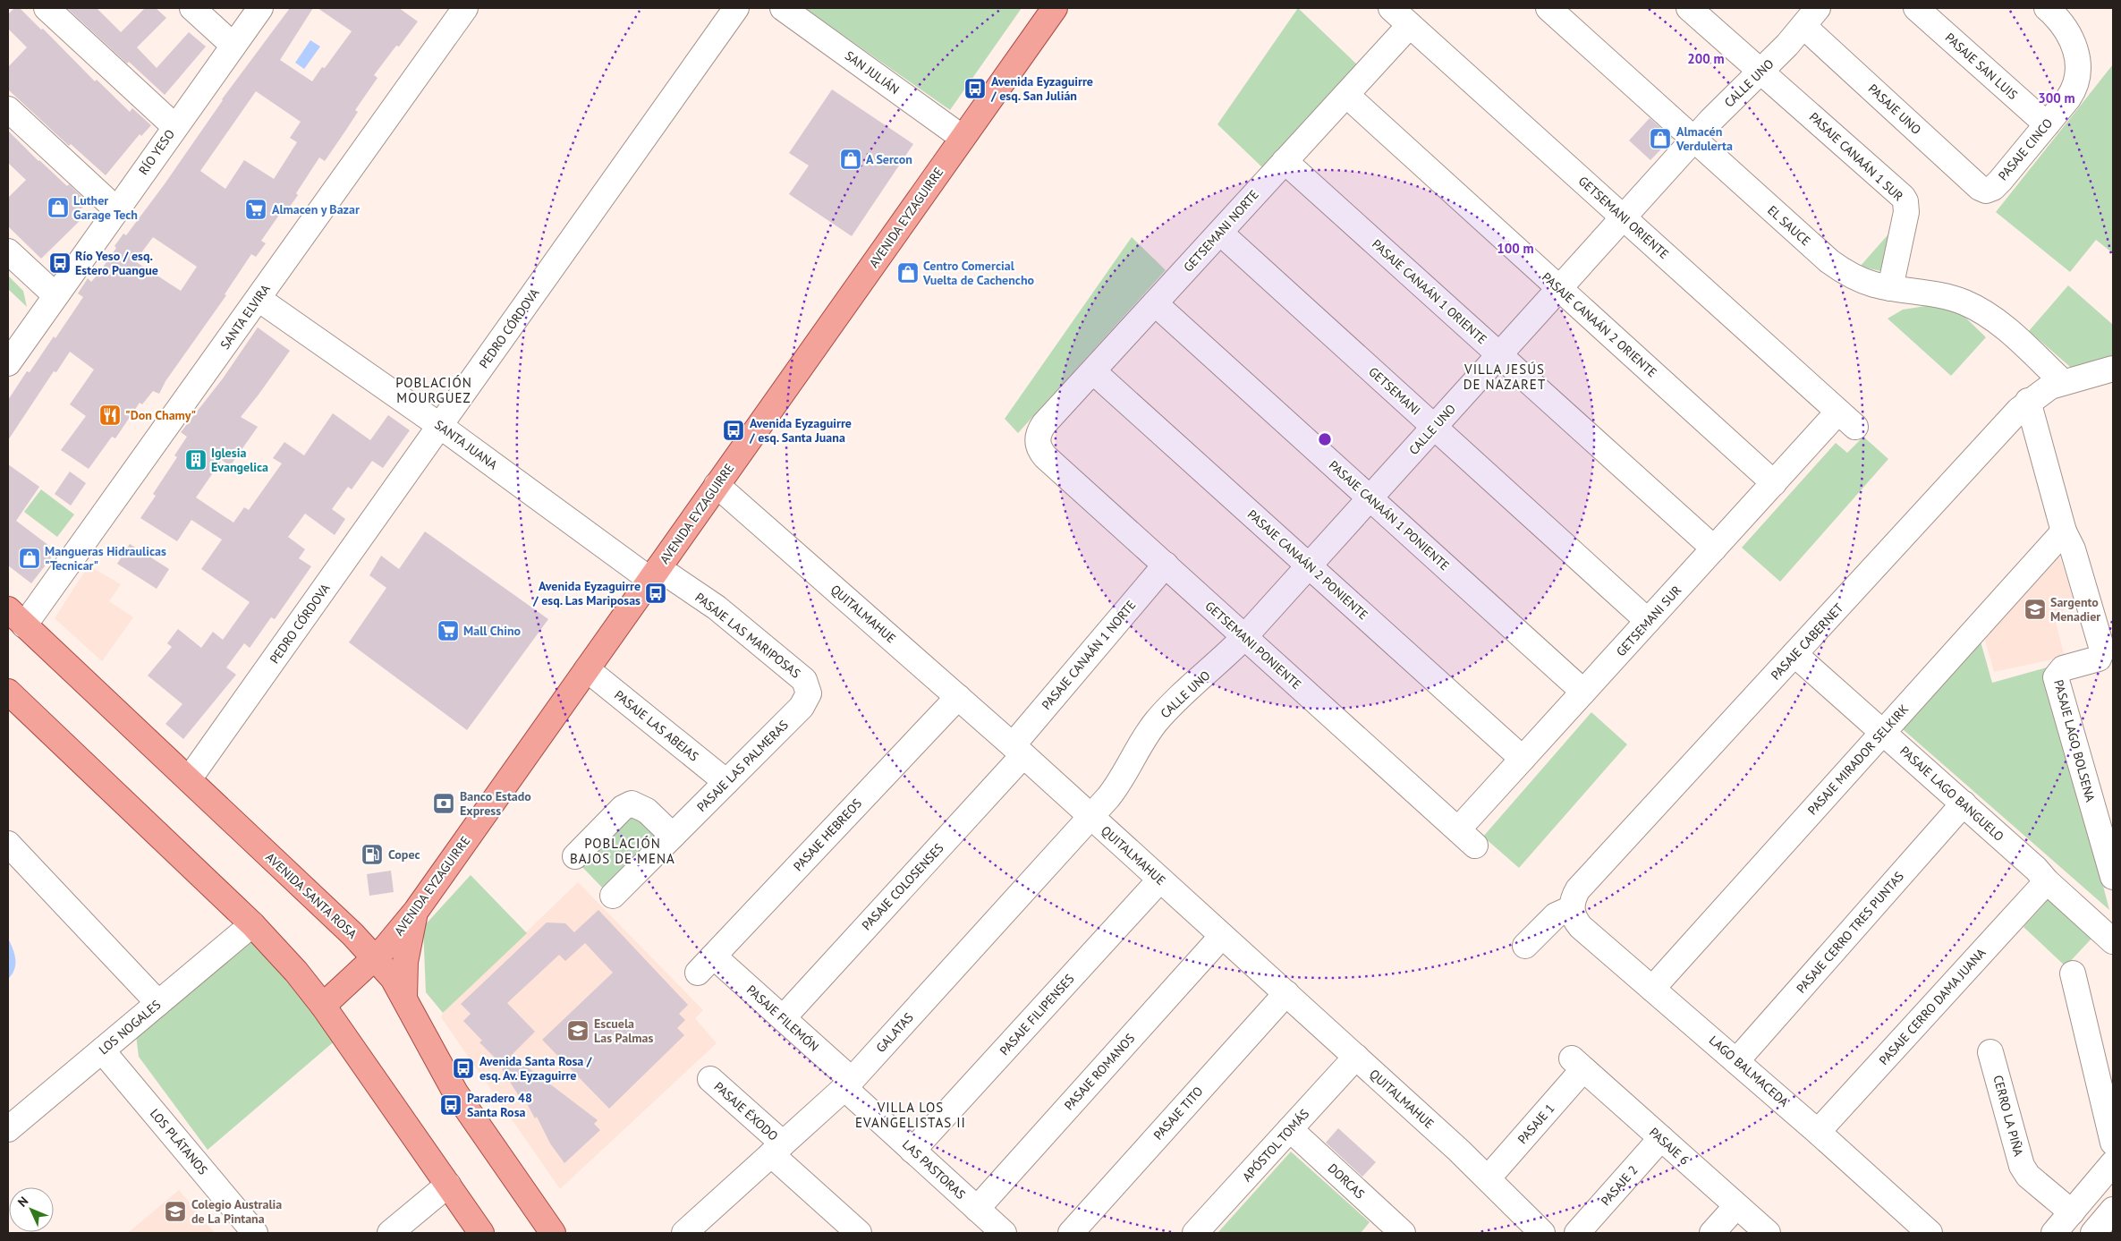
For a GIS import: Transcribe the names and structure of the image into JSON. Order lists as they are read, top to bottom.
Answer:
{
  "streets": {
    "main road": ["AVENIDA EYZAGUIRRE", "AVENIDA SANTA ROSA"],
    "street": [
      "PASAJE SAN LUIS",
      "SAN JULIÁN",
      "CALLE UNO",
      "PASAJE UNO",
      "PASAJE CINCO",
      "RÍO YESO",
      "PASAJE CANAÁN 1 SUR",
      "GETSEMANI ORIENTE",
      "EL SAUCE",
      "GETSEMANI NORTE",
      "PASAJE CANAÁN 1 ORIENTE",
      "SANTA ELVIRA",
      "PASAJE CANAÁN 2 ORIENTE",
      "PEDRO CÓRDOVA",
      "GETSEMANI",
      "SANTA JUANA",
      "PASAJE CANAÁN 1 PONIENTE",
      "PASAJE CANAÁN 2 PONIENTE",
      "QUITALMAHUE",
      "GETSEMANI SUR",
      "PASAJE LAS MARIPOSAS",
      "PASAJE CABERNET",
      "GETSEMANI PONIENTE",
      "PASAJE CANAÁN 1 NORTE",
      "PASAJE LAS ABEJAS",
      "PASAJE LAGO BOLSENA",
      "PASAJE MIRADOR SELKIRK",
      "PASAJE LAS PALMERAS",
      "PASAJE LAGO BANGUELO",
      "PASAJE HEBREOS",
      "PASAJE COLOSENSES",
      "PASAJE CERRO TRES PUNTAS",
      "PASAJE CERRO DAMA JUANA",
      "PASAJE FILIPENSES",
      "PASAJE FILEMÓN",
      "LOS NOGALES",
      "GALATAS",
      "LAGO BALMACEDA",
      "PASAJE ROMANOS",
      "PASAJE ÉXODO",
      "PASAJE TITO",
      "CERRO LA PIÑA",
      "PASAJE 1",
      "LOS PLÁTANOS",
      "APÓSTOL TOMÁS",
      "PASAJE 6",
      "LAS PASTORAS",
      "DORCAS",
      "PASAJE 2"
    ]
  },
  "crossings": [
    ["PASAJE SAN LUIS", "PASAJE CINCO"],
    ["SAN JULIÁN", "AVENIDA EYZAGUIRRE"],
    ["CALLE UNO", "PASAJE UNO"],
    ["CALLE UNO", "PASAJE CANAÁN 1 SUR"],
    ["CALLE UNO", "GETSEMANI ORIENTE"],
    ["CALLE UNO", "EL SAUCE"],
    ["CALLE UNO", "PASAJE CANAÁN 1 ORIENTE"],
    ["CALLE UNO", "PASAJE CANAÁN 2 ORIENTE"],
    ["CALLE UNO", "GETSEMANI"],
    ["CALLE UNO", "PASAJE CANAÁN 1 PONIENTE"],
    ["CALLE UNO", "PASAJE CANAÁN 2 PONIENTE"],
    ["CALLE UNO", "QUITALMAHUE"],
    ["CALLE UNO", "GETSEMANI PONIENTE"],
    ["CALLE UNO", "GALATAS"],
    ["PASAJE UNO", "PASAJE CINCO"],
    ["PASAJE CANAÁN 1 SUR", "EL SAUCE"],
    ["AVENIDA EYZAGUIRRE", "SANTA JUANA"],
    ["AVENIDA EYZAGUIRRE", "QUITALMAHUE"],
    ["AVENIDA EYZAGUIRRE", "PASAJE LAS MARIPOSAS"],
    ["AVENIDA EYZAGUIRRE", "PASAJE LAS ABEJAS"],
    ["AVENIDA EYZAGUIRRE", "AVENIDA SANTA ROSA"],
    ["GETSEMANI ORIENTE", "GETSEMANI NORTE"],
    ["GETSEMANI ORIENTE", "GETSEMANI SUR"],
    ["EL SAUCE", "PASAJE CABERNET"],
    ["GETSEMANI NORTE", "PASAJE CANAÁN 1 ORIENTE"],
    ["GETSEMANI NORTE", "PASAJE CANAÁN 2 ORIENTE"],
    ["GETSEMANI NORTE", "GETSEMANI"],
    ["GETSEMANI NORTE", "PASAJE CANAÁN 1 PONIENTE"],
    ["GETSEMANI NORTE", "PASAJE CANAÁN 2 PONIENTE"],
    ["GETSEMANI NORTE", "GETSEMANI PONIENTE"],
    ["PASAJE CANAÁN 1 ORIENTE", "GETSEMANI SUR"],
    ["SANTA ELVIRA", "SANTA JUANA"],
    ["SANTA ELVIRA", "AVENIDA SANTA ROSA"],
    ["PASAJE CANAÁN 2 ORIENTE", "GETSEMANI SUR"],
    ["PEDRO CÓRDOVA", "SANTA JUANA"],
    ["PEDRO CÓRDOVA", "AVENIDA SANTA ROSA"],
    ["GETSEMANI", "GETSEMANI SUR"],
    ["SANTA JUANA", "PASAJE LAS MARIPOSAS"],
    ["PASAJE CANAÁN 1 PONIENTE", "GETSEMANI SUR"],
    ["PASAJE CANAÁN 2 PONIENTE", "GETSEMANI SUR"],
    ["QUITALMAHUE", "PASAJE CANAÁN 1 NORTE"],
    ["QUITALMAHUE", "PASAJE HEBREOS"],
    ["QUITALMAHUE", "PASAJE COLOSENSES"],
    ["QUITALMAHUE", "PASAJE FILIPENSES"],
    ["QUITALMAHUE", "GALATAS"],
    ["QUITALMAHUE", "PASAJE ROMANOS"],
    ["QUITALMAHUE", "PASAJE TITO"],
    ["QUITALMAHUE", "PASAJE 1"],
    ["QUITALMAHUE", "APÓSTOL TOMÁS"],
    ["GETSEMANI SUR", "GETSEMANI PONIENTE"],
    ["PASAJE LAS MARIPOSAS", "PASAJE LAS PALMERAS"],
    ["PASAJE CABERNET", "PASAJE LAGO BOLSENA"],
    ["PASAJE CABERNET", "PASAJE LAGO BANGUELO"],
    ["PASAJE CABERNET", "LAGO BALMACEDA"],
    ["GETSEMANI PONIENTE", "PASAJE CANAÁN 1 NORTE"],
    ["PASAJE CANAÁN 1 NORTE", "PASAJE COLOSENSES"],
    ["PASAJE LAS ABEJAS", "PASAJE LAS PALMERAS"],
    ["PASAJE LAGO BOLSENA", "PASAJE MIRADOR SELKIRK"],
    ["PASAJE MIRADOR SELKIRK", "PASAJE LAGO BANGUELO"],
    ["PASAJE MIRADOR SELKIRK", "LAGO BALMACEDA"],
    ["PASAJE LAGO BANGUELO", "PASAJE CERRO TRES PUNTAS"],
    ["PASAJE LAGO BANGUELO", "PASAJE CERRO DAMA JUANA"],
    ["PASAJE HEBREOS", "PASAJE FILEMÓN"],
    ["PASAJE COLOSENSES", "PASAJE FILEMÓN"],
    ["PASAJE CERRO TRES PUNTAS", "LAGO BALMACEDA"],
    ["PASAJE CERRO DAMA JUANA", "LAGO BALMACEDA"],
    ["PASAJE FILIPENSES", "LAS PASTORAS"],
    ["PASAJE FILEMÓN", "GALATAS"],
    ["PASAJE FILEMÓN", "LAS PASTORAS"],
    ["LOS NOGALES", "LOS PLÁTANOS"],
    ["GALATAS", "PASAJE ÉXODO"],
    ["GALATAS", "LAS PASTORAS"],
    ["PASAJE ROMANOS", "LAS PASTORAS"],
    ["PASAJE 1", "PASAJE 6"],
    ["APÓSTOL TOMÁS", "DORCAS"],
    ["PASAJE 6", "PASAJE 2"]
  ],
  "districts": [
    "VILLA JESÚS DE NAZARET",
    "POBLACIÓN MOURGUEZ",
    "POBLACIÓN BAJOS DE MENA",
    "VILLA LOS EVANGELISTAS II"
  ],
  "places": {
    "bus stop": [
      "Avenida Eyzaguirre / esq. San Julián",
      "Río Yeso / esq. Estero Puangue",
      "Avenida Eyzaguirre / esq. Santa Juana",
      "Avenida Eyzaguirre / esq. Las Mariposas",
      "Avenida Santa Rosa / esq. Av. Eyzaguirre",
      "Paradero 48 Santa Rosa"
    ],
    "shop": [
      "Almacén Verdulerta",
      "A Sercon",
      "Luther Garage Tech",
      "Centro Comercial Vuelta de Cachencho",
      "Mangueras Hidraulicas \"Tecnicar\""
    ],
    "supermarket": ["Almacen y Bazar", "Mall Chino"],
    "restaurant": ["\"Don Chamy\""],
    "building": ["Iglesia Evangelica"],
    "school or university": ["Sargento Menadier", "Escuela Las Palmas", "Colegio Australia de La Pintana"],
    "bank": ["Banco Estado Express"],
    "fuel station": ["Copec"]
  },
  "north": "top left",
  "rings": ["200 m", "300 m", "100 m"]
}
